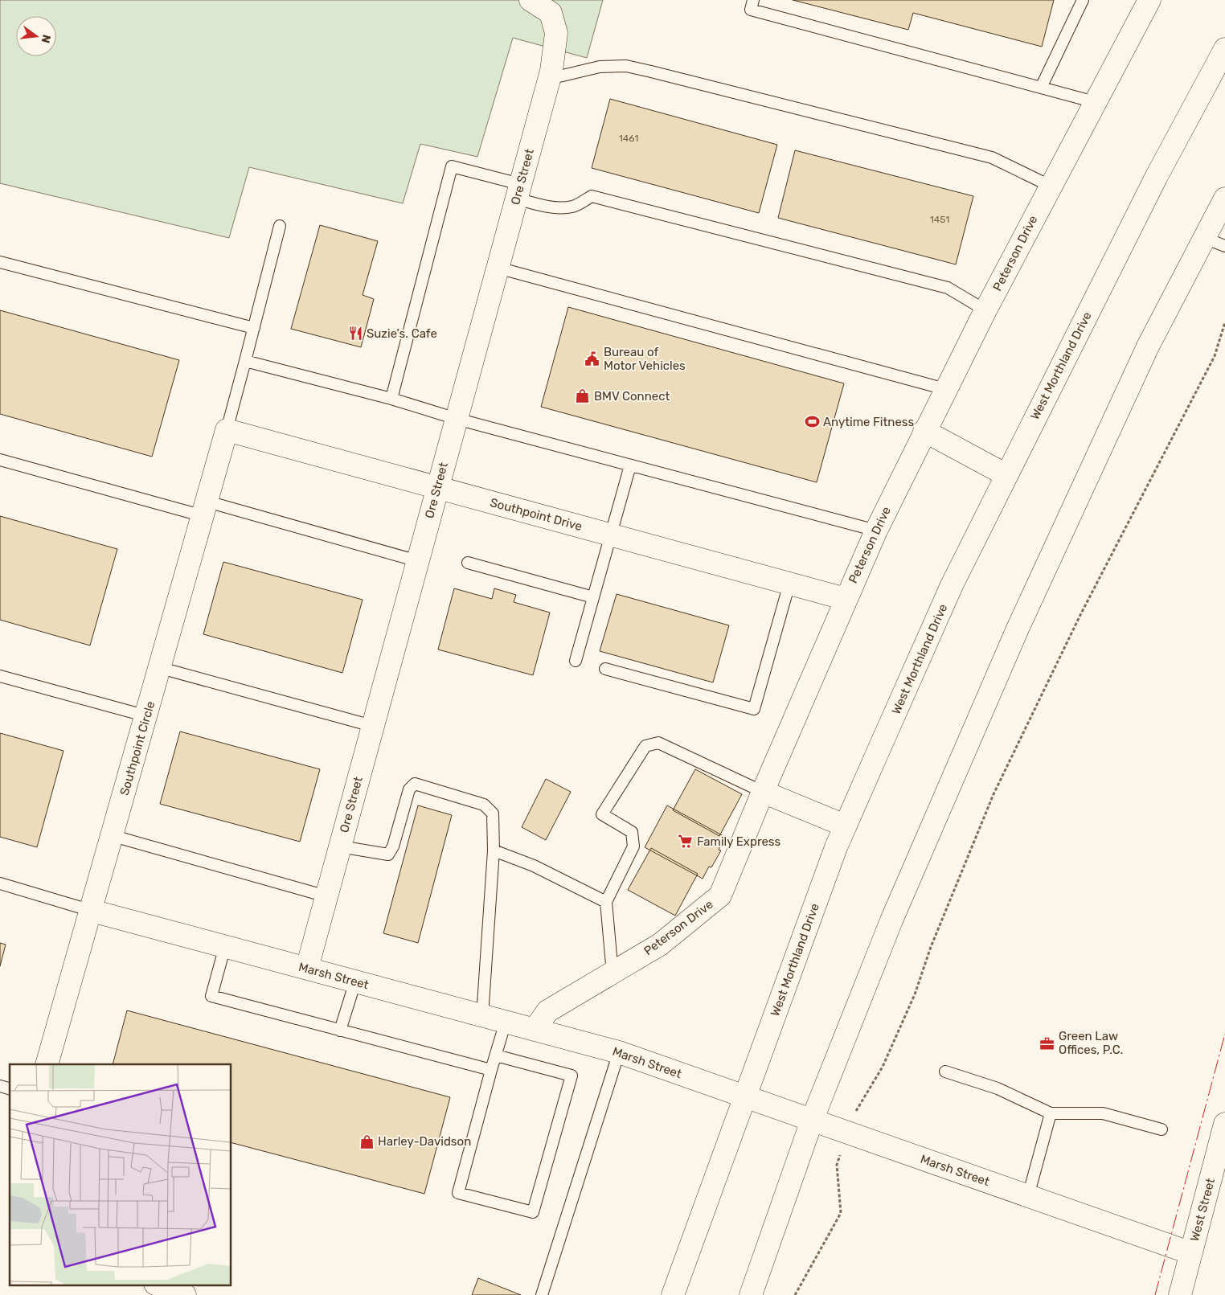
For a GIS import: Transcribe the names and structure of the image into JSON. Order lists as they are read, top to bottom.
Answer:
{
  "streets": {
    "main road": [
      "Ore Street",
      "Peterson Drive",
      "West Morthland Drive",
      "Southpoint Drive",
      "Southpoint Circle",
      "Marsh Street",
      "West Street"
    ]
  },
  "crossings": [
    ["Ore Street", "Southpoint Drive"],
    ["Ore Street", "Marsh Street"],
    ["Peterson Drive", "Southpoint Drive"],
    ["Peterson Drive", "Marsh Street"],
    ["West Morthland Drive", "Marsh Street"],
    ["Southpoint Drive", "Southpoint Circle"],
    ["Southpoint Circle", "Marsh Street"],
    ["Marsh Street", "West Street"]
  ],
  "places": {
    "restaurant": ["Suzie's. Cafe"],
    "public building": ["Bureau of Motor Vehicles"],
    "shop": ["BMV Connect", "Harley-Davidson"],
    "sports": ["Anytime Fitness"],
    "supermarket": ["Family Express"],
    "office": ["Green Law Offices, P.C."]
  },
  "house_numbers": ["1461", "1451"],
  "north": "right"
}
